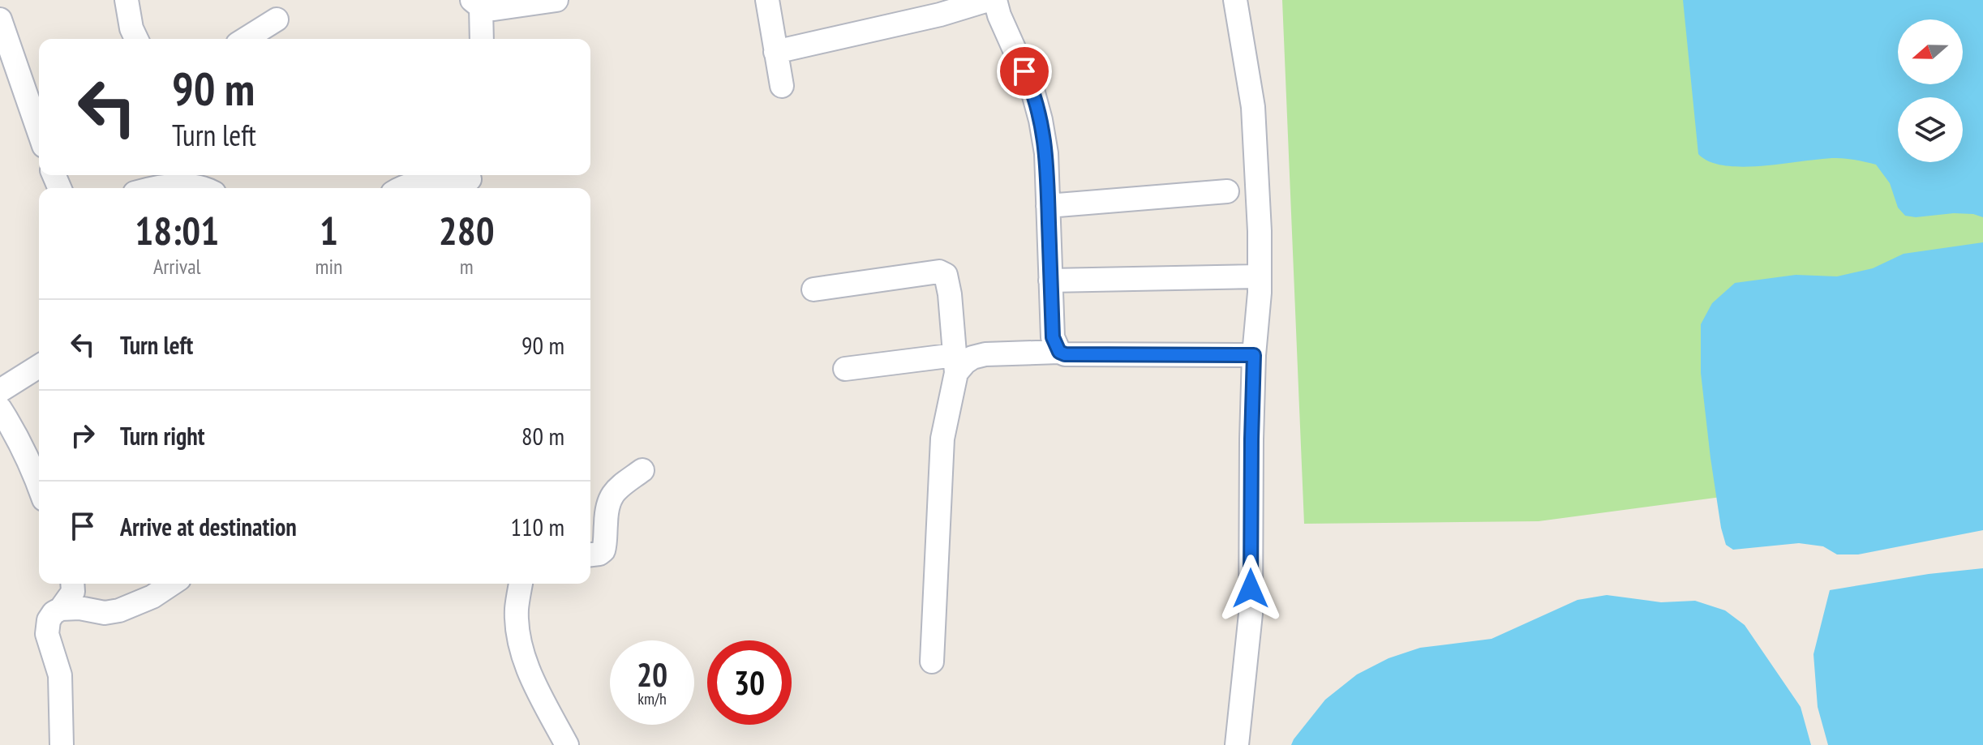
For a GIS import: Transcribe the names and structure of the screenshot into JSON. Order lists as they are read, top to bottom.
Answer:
{
  "north": "left",
  "page": {
    "turn": ["90 m", "Turn left"],
    "eta": [
      "18:01",
      "Arrival",
      "1",
      "min",
      "280",
      "m"
    ],
    "list": [
      {
        "name": "Turn left",
        "value": "90 m"
      },
      {
        "name": "Turn right",
        "value": "80 m"
      },
      {
        "name": "Arrive at destination",
        "value": "110 m"
      }
    ],
    "speed": "20 km/h",
    "limit": "30"
  }
}
